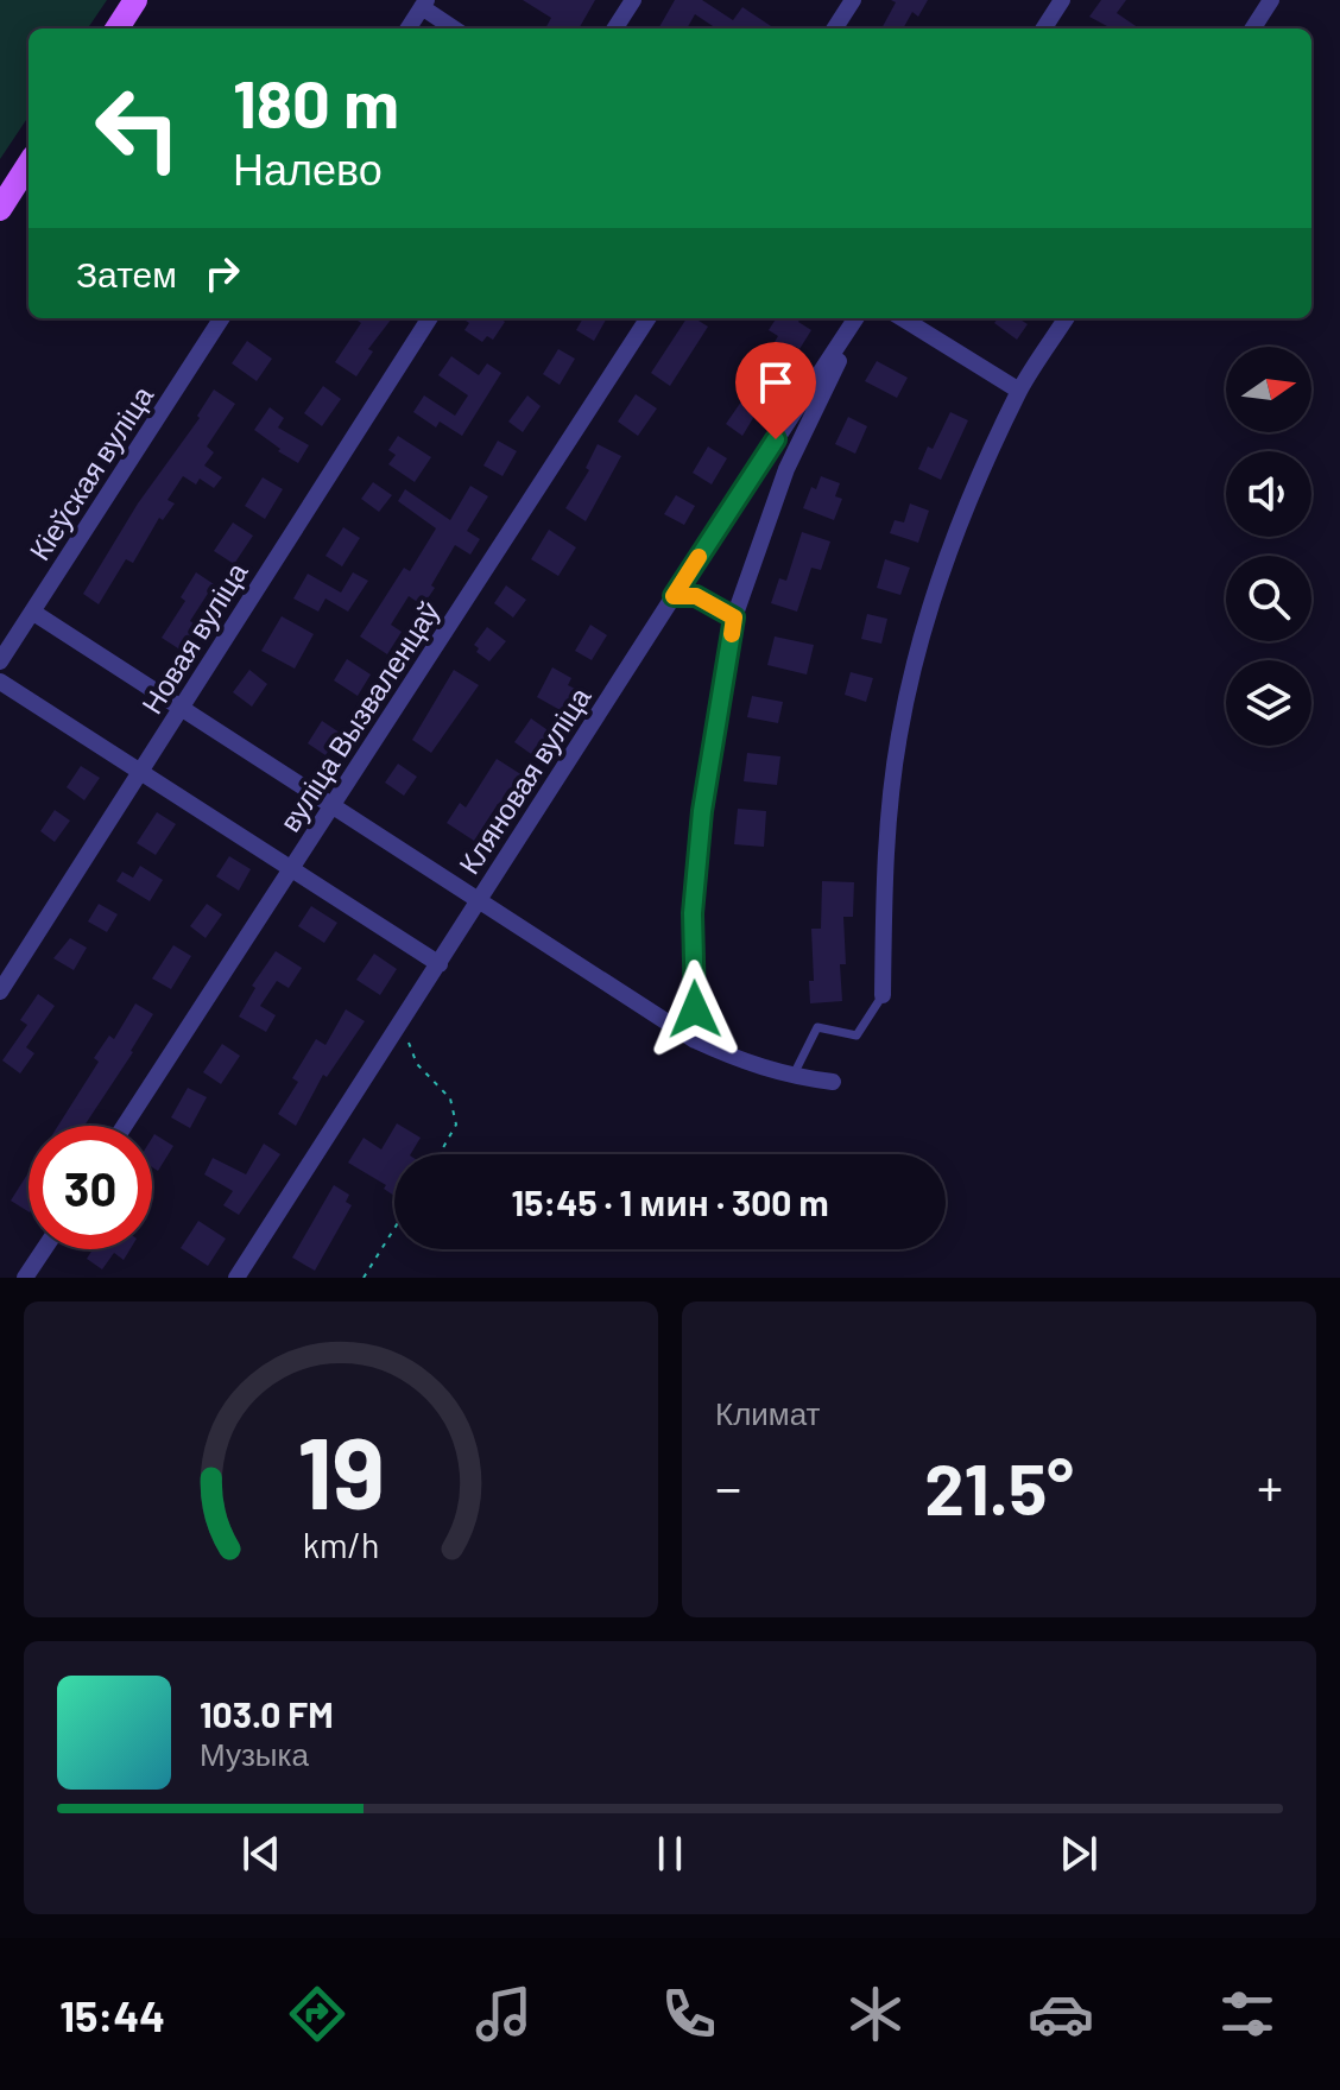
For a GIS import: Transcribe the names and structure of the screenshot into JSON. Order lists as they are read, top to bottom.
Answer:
{
  "streets": {
    "street": [
      "Кіеўская вуліца",
      "Новая вуліца",
      "вуліца Вызваленцаў",
      "Кляновая вуліца"
    ]
  },
  "north": "right",
  "page": {
    "turn": ["180 m", "Налево"],
    "then": "Затем",
    "limit": "30",
    "trip": "15:45 · 1 мин · 300 m",
    "tile": "Климат",
    "heat": ["−", "21.5°", "+"],
    "song": ["103.0 FM", "Музыка"],
    "tabs": "15:44",
    "gauge": ["19", "km/h"]
  }
}
